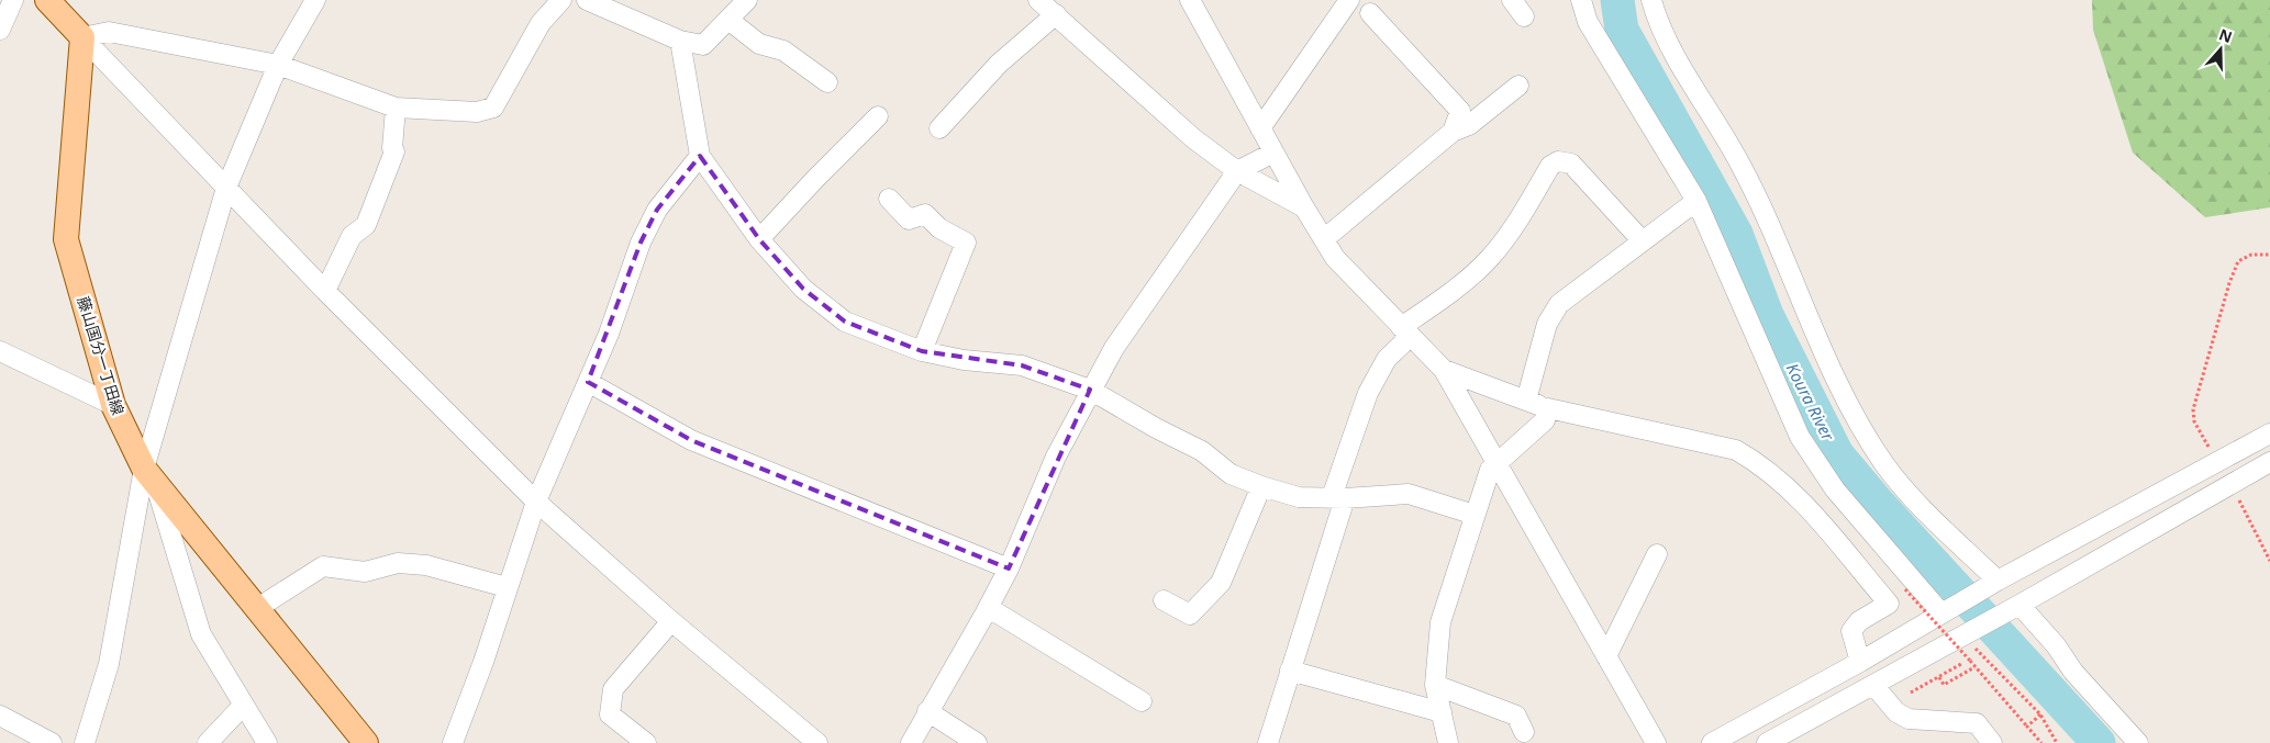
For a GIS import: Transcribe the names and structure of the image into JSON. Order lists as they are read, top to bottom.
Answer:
{
  "streets": {
    "main road": ["藤山国分一丁田線"]
  },
  "water": ["Koura River"],
  "north": "top"
}
